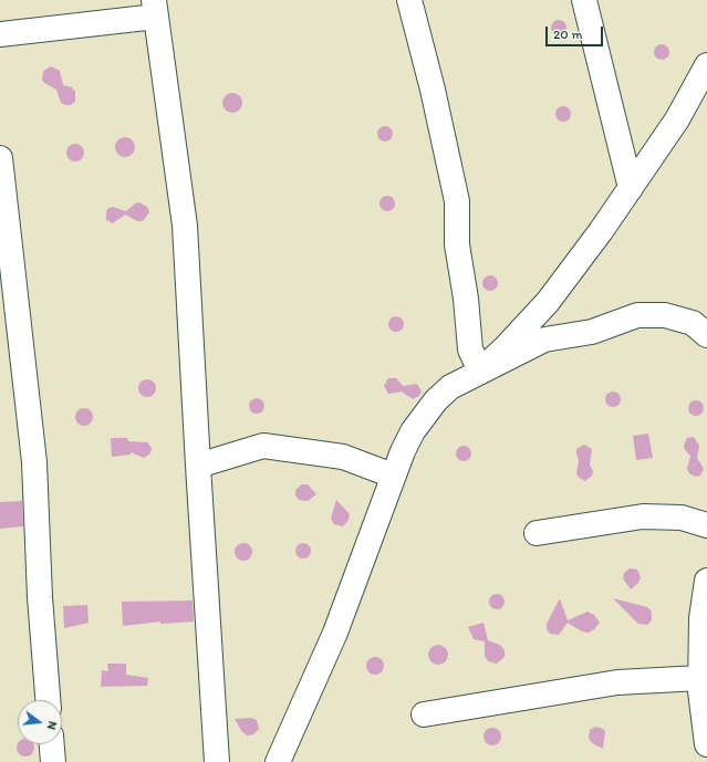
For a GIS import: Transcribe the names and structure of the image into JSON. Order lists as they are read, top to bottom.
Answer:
{
  "scale_bar": "20 m",
  "north": "right"
}
